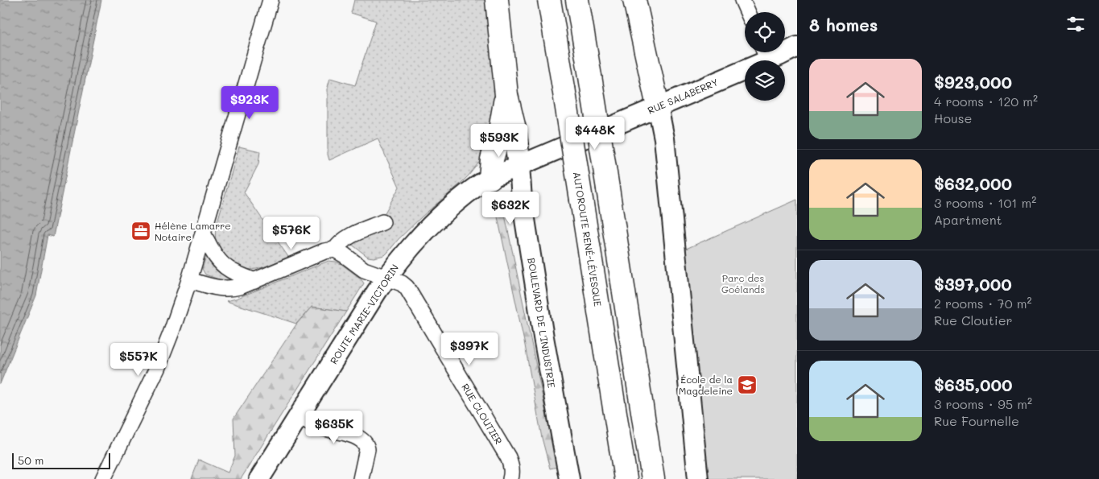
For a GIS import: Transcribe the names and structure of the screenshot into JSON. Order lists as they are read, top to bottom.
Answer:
{
  "streets": {
    "highway": ["AUTOROUTE RENÉ-LÉVESQUE"],
    "street": [
      "RUE SALABERRY",
      "ROUTE MARIE-VICTORIN",
      "BOULEVARD DE L'INDUSTRIE",
      "RUE CLOUTIER"
    ]
  },
  "crossings": [
    ["RUE SALABERRY", "ROUTE MARIE-VICTORIN"],
    ["RUE SALABERRY", "BOULEVARD DE L'INDUSTRIE"],
    ["ROUTE MARIE-VICTORIN", "BOULEVARD DE L'INDUSTRIE"],
    ["ROUTE MARIE-VICTORIN", "RUE CLOUTIER"]
  ],
  "parks": ["Parc des Goélands"],
  "places": {
    "office": ["Hélène Lamarre Notaire"],
    "school or university": ["École de la Magdeleine"]
  },
  "scale_bar": "50 m",
  "page": {
    "heading": "8 homes",
    "list": [
      {
        "name": "$923,000",
        "note": "4 rooms · 120 m² · House"
      },
      {
        "name": "$632,000",
        "note": "3 rooms · 101 m² · Apartment"
      },
      {
        "name": "$397,000",
        "note": "2 rooms · 70 m² · Rue Cloutier"
      },
      {
        "name": "$635,000",
        "note": "3 rooms · 95 m² · Rue Fournelle"
      }
    ],
    "price": [
      "$923K",
      "$448K",
      "$593K",
      "$632K",
      "$576K",
      "$397K",
      "$557K",
      "$635K"
    ],
    "scale": "50 m"
  }
}
